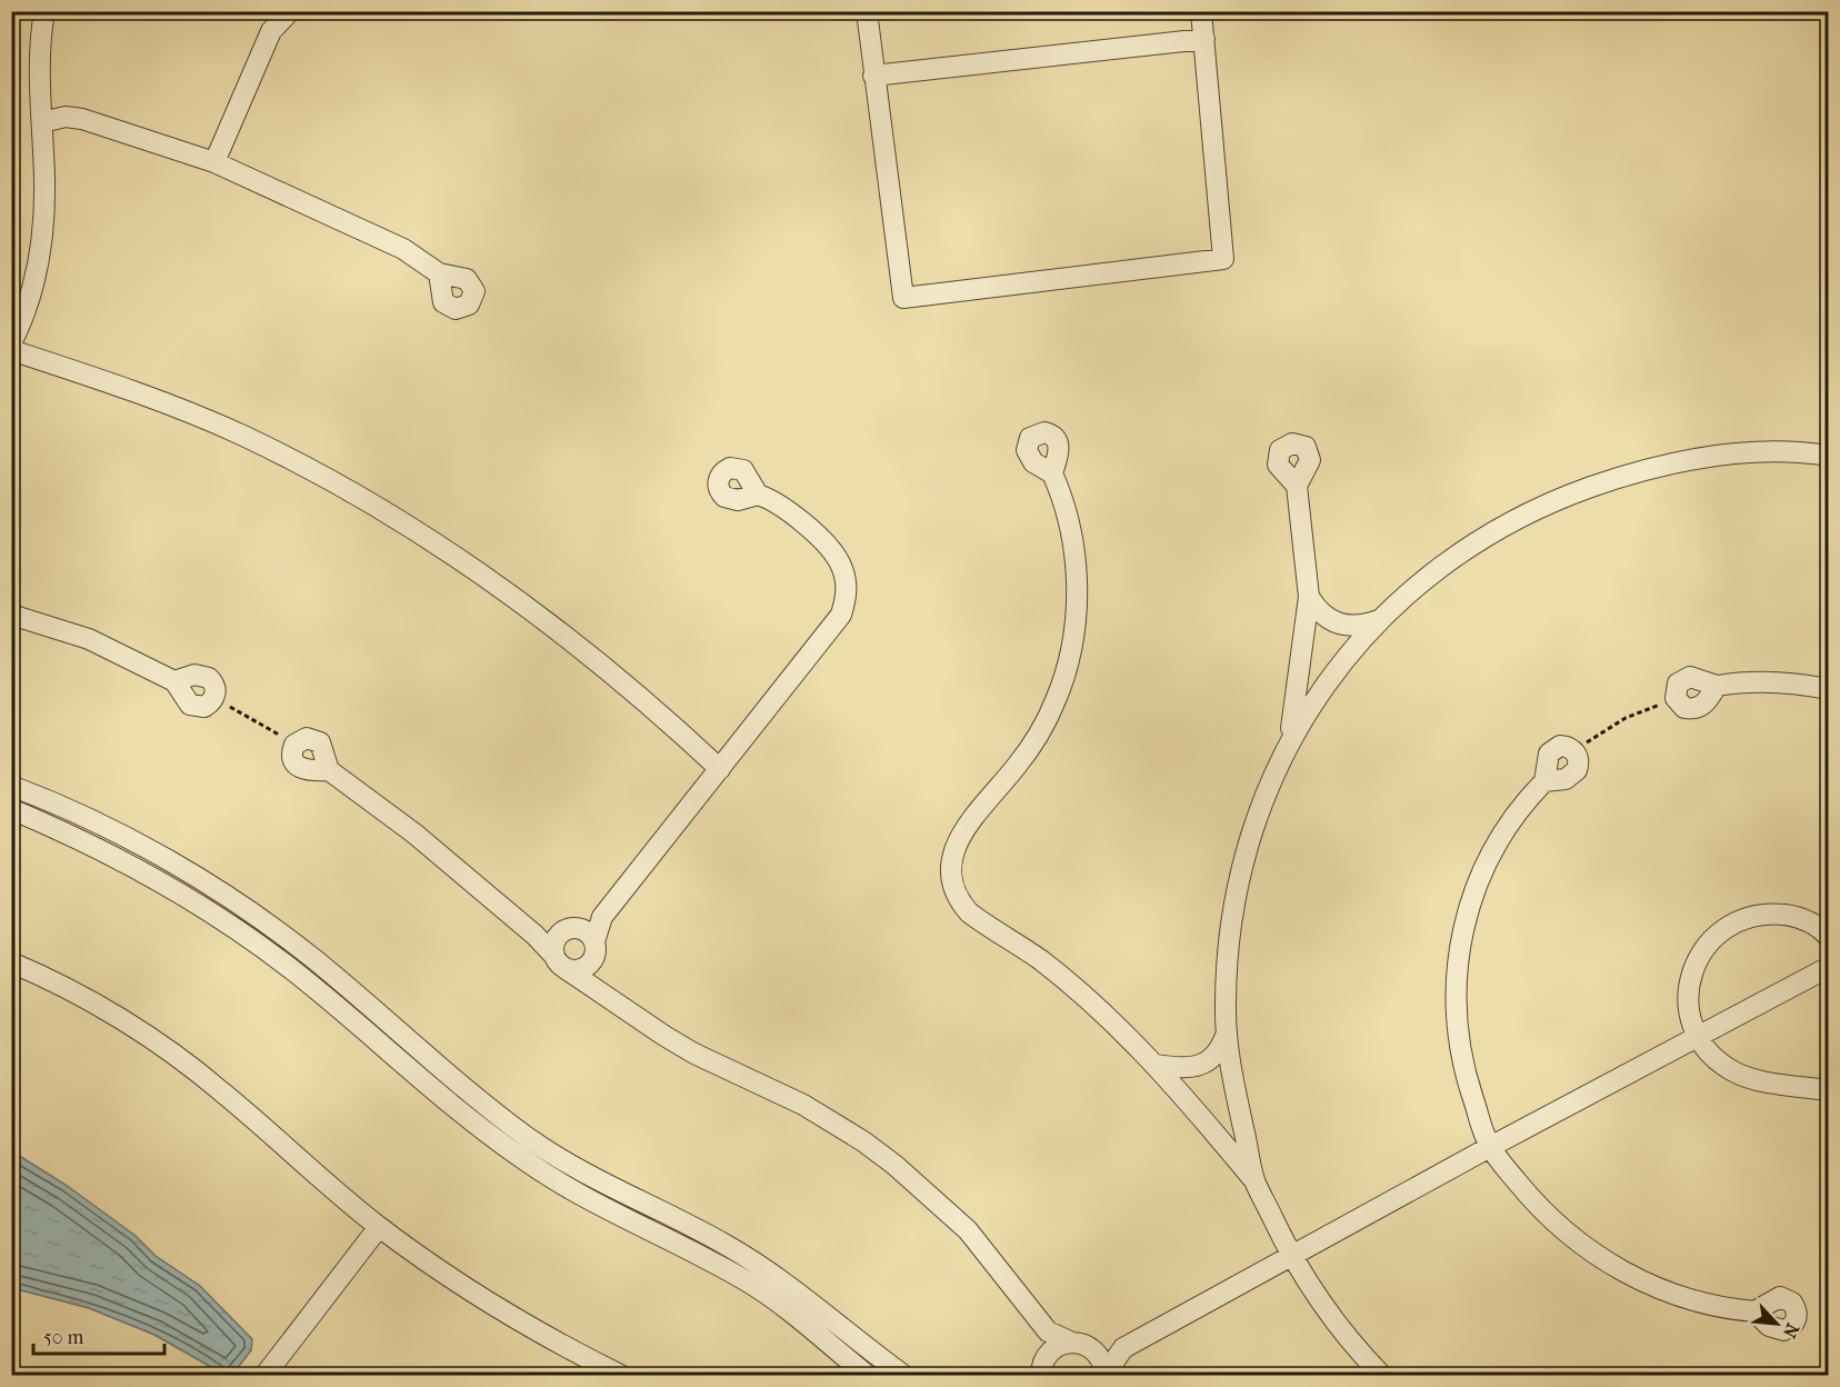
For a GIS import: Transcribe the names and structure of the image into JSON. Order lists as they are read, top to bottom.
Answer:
{
  "scale_bar": "50 m",
  "north": "bottom right"
}
